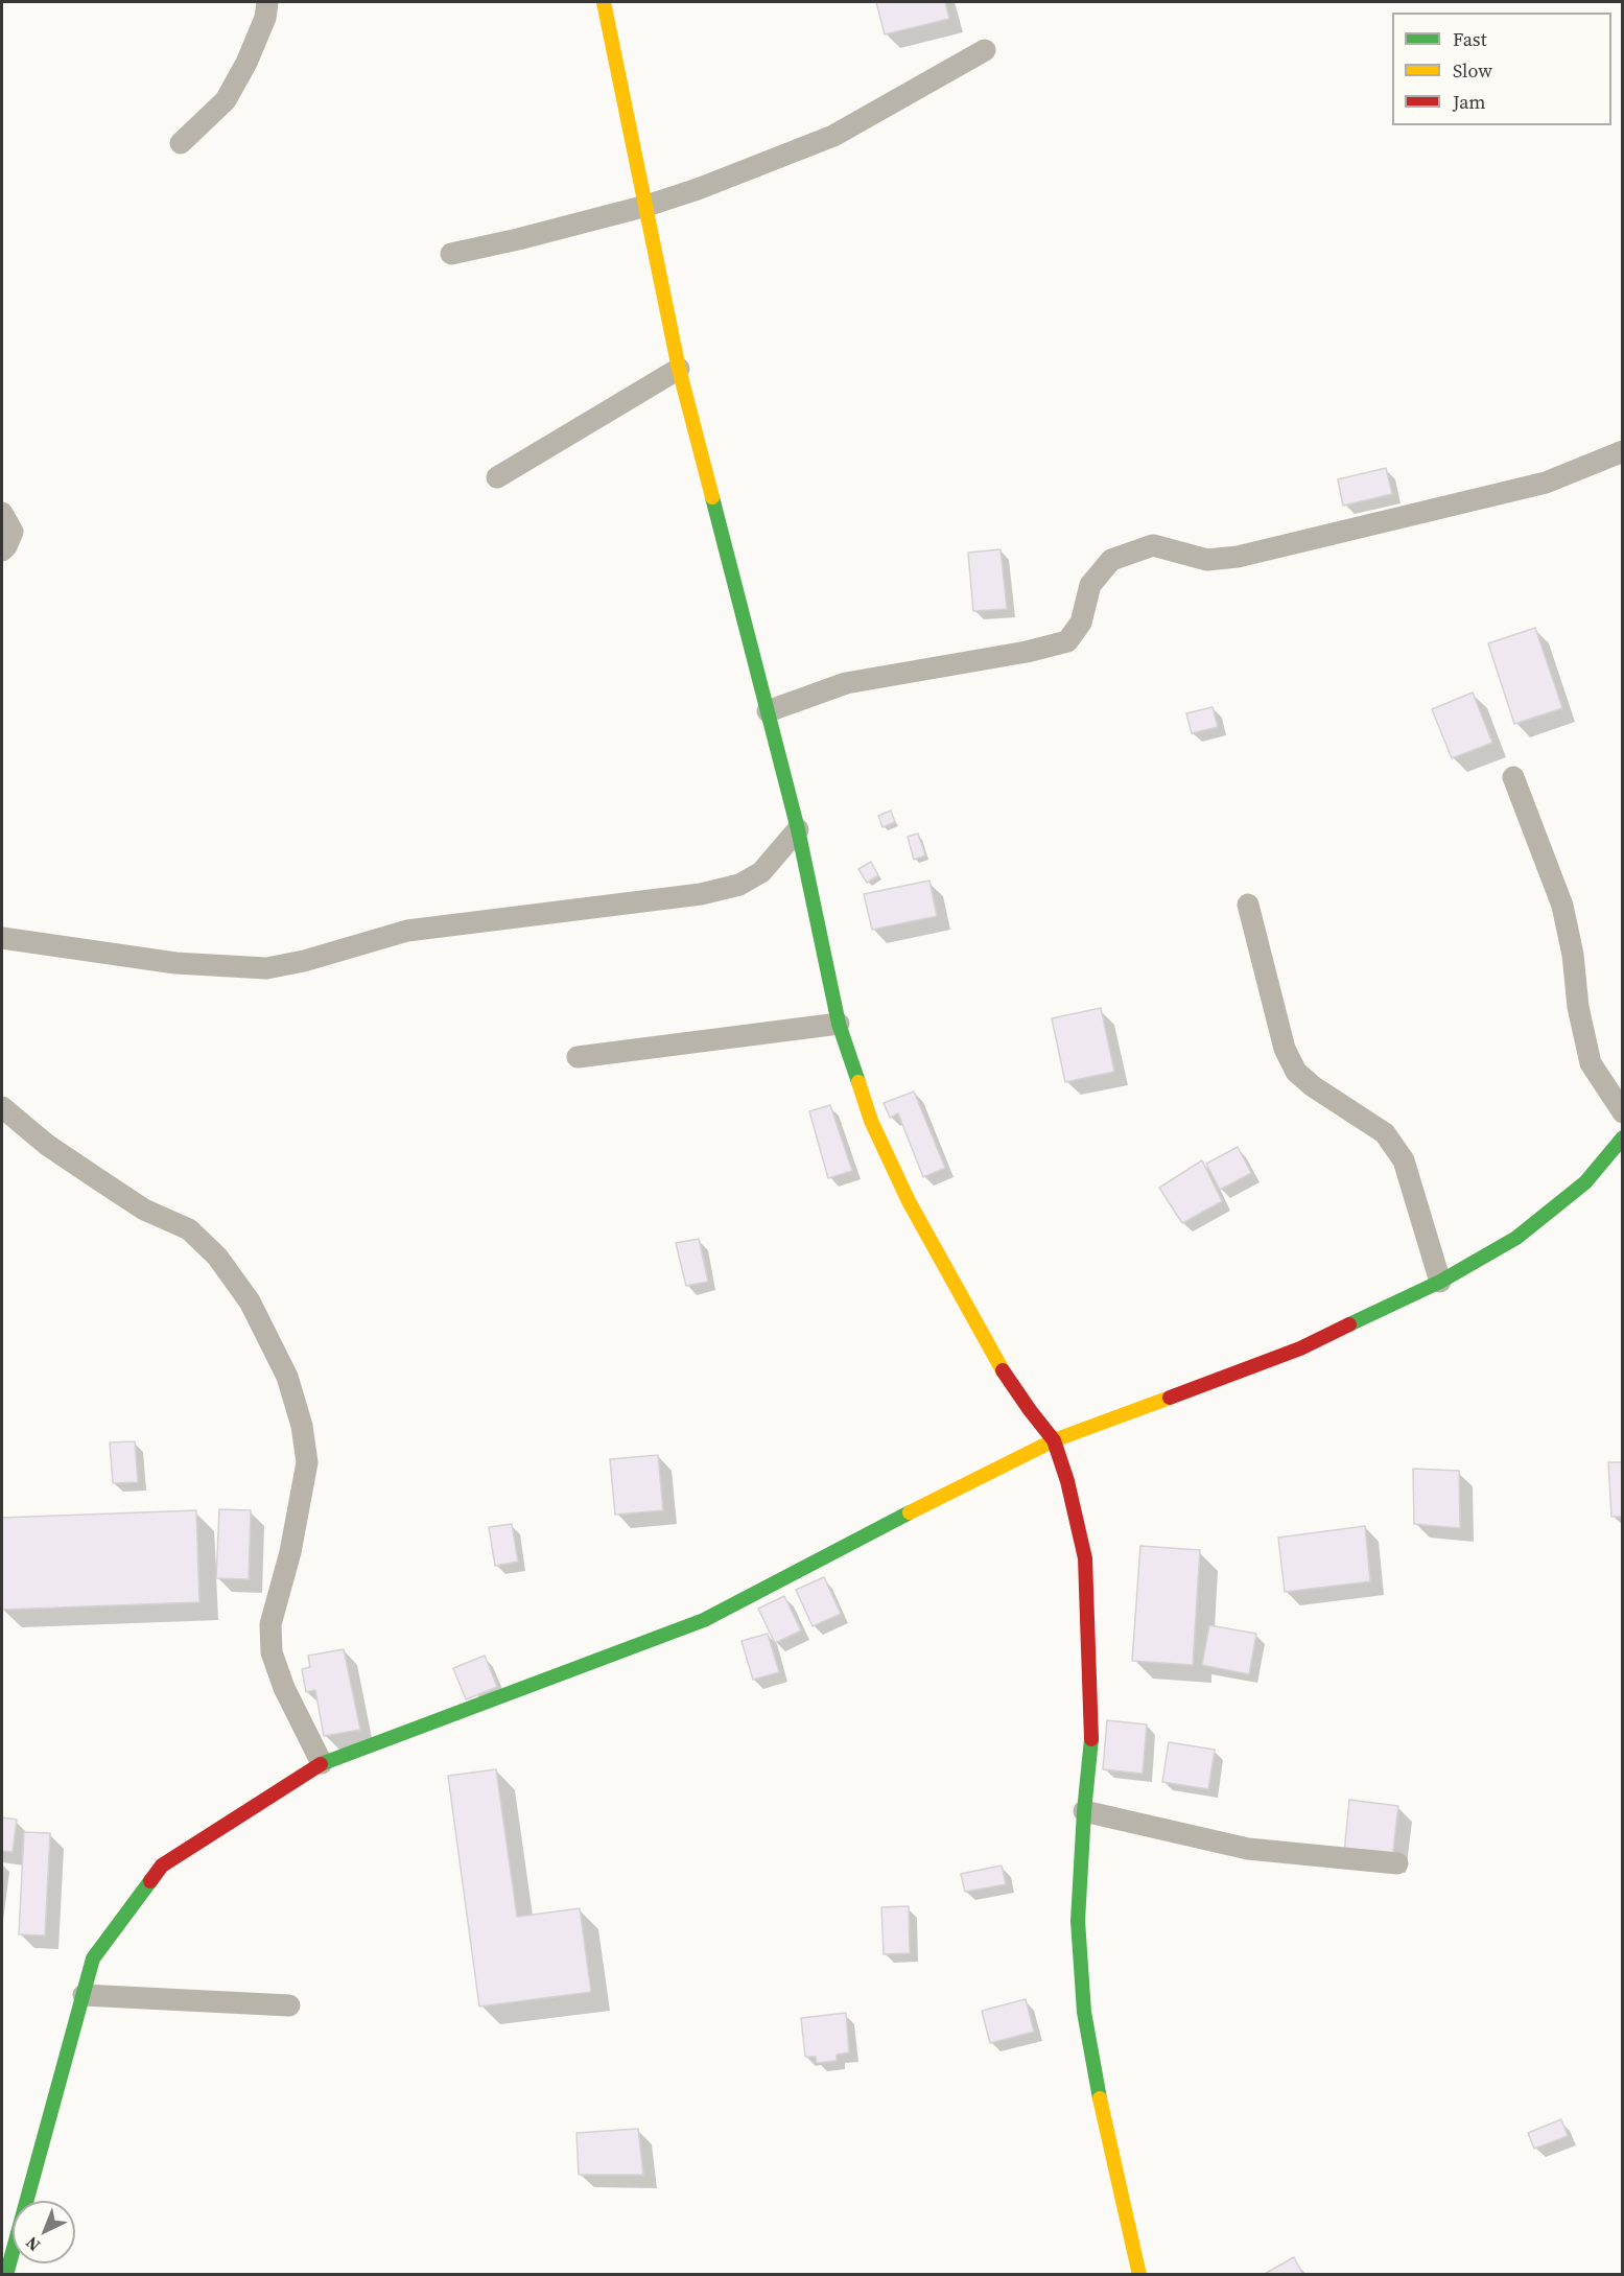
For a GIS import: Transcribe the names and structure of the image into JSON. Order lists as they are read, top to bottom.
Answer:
{
  "legend": ["Fast", "Slow", "Jam"],
  "north": "bottom left"
}
